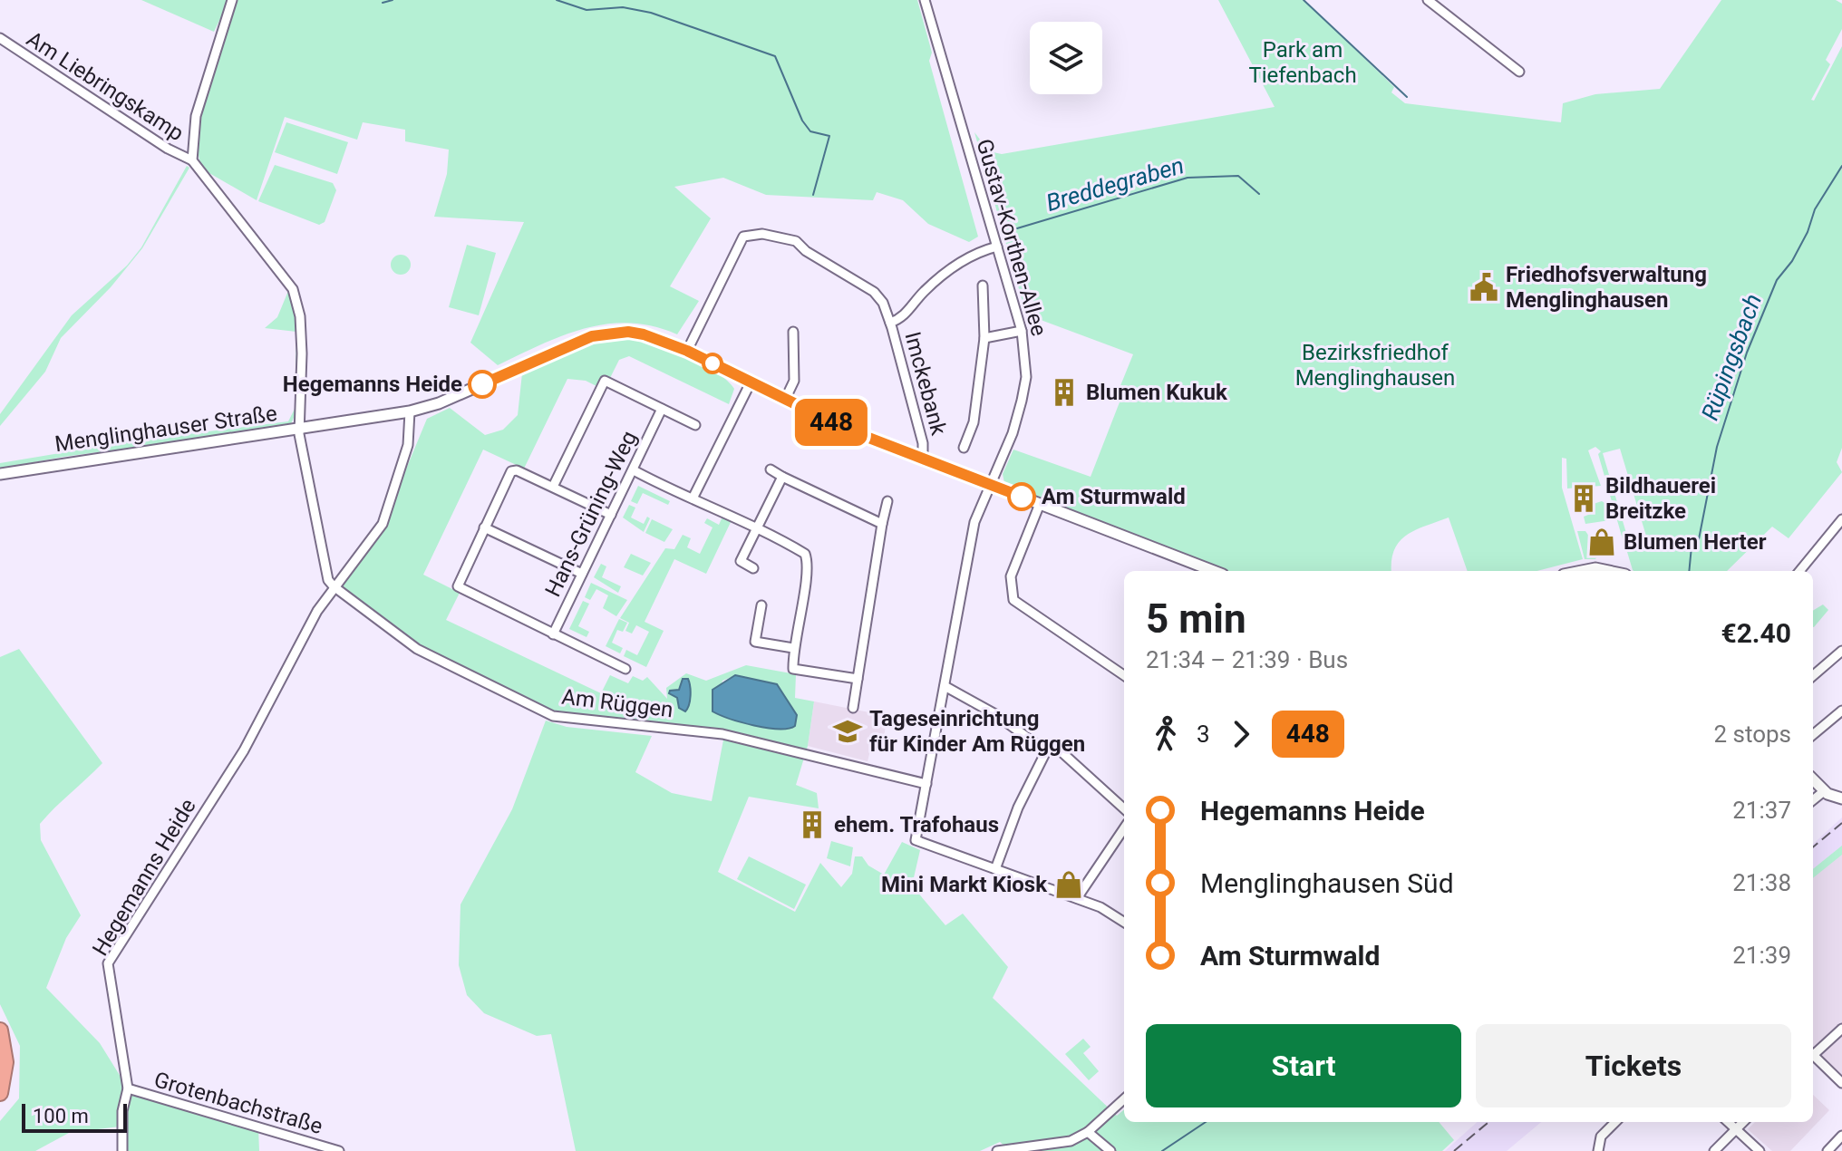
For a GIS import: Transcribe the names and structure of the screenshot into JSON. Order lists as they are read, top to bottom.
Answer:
{
  "streets": {
    "street": [
      "Am Liebringskamp",
      "Gustav-Korthen-Allee",
      "Imckebank",
      "Menglinghauser Straße",
      "Hans-Grüning-Weg",
      "Am Rüggen",
      "Hegemanns Heide",
      "Grotenbachstraße"
    ]
  },
  "crossings": [
    ["Gustav-Korthen-Allee", "Imckebank"],
    ["Gustav-Korthen-Allee", "Menglinghauser Straße"],
    ["Imckebank", "Menglinghauser Straße"],
    ["Menglinghauser Straße", "Hegemanns Heide"],
    ["Am Rüggen", "Hegemanns Heide"],
    ["Hegemanns Heide", "Grotenbachstraße"]
  ],
  "water": ["Breddegraben", "Rüpingsbach"],
  "parks": ["Park am Tiefenbach", "Bezirksfriedhof Menglinghausen"],
  "places": {
    "public building": ["Friedhofsverwaltung Menglinghausen"],
    "other": ["Hegemanns Heide", "Am Sturmwald"],
    "building": ["Blumen Kukuk", "Bildhauerei Breitzke", "ehem. Trafohaus"],
    "shop": ["Blumen Herter", "Mini Markt Kiosk"],
    "school or university": ["Tageseinrichtung für Kinder Am Rüggen"]
  },
  "lines": ["bus line 448"],
  "scale_bar": "100 m",
  "page": {
    "on_map": "448",
    "heading": ["5 min", "21:34 – 21:39 · Bus", "€2.40"],
    "legs": ["3", "448", "2 stops"],
    "list": [
      {
        "name": "Hegemanns Heide",
        "value": "21:37"
      },
      {
        "name": "Menglinghausen Süd",
        "value": "21:38"
      },
      {
        "name": "Am Sturmwald",
        "value": "21:39"
      }
    ],
    "buttons": ["Start", "Tickets"],
    "scale": "100 m"
  }
}
